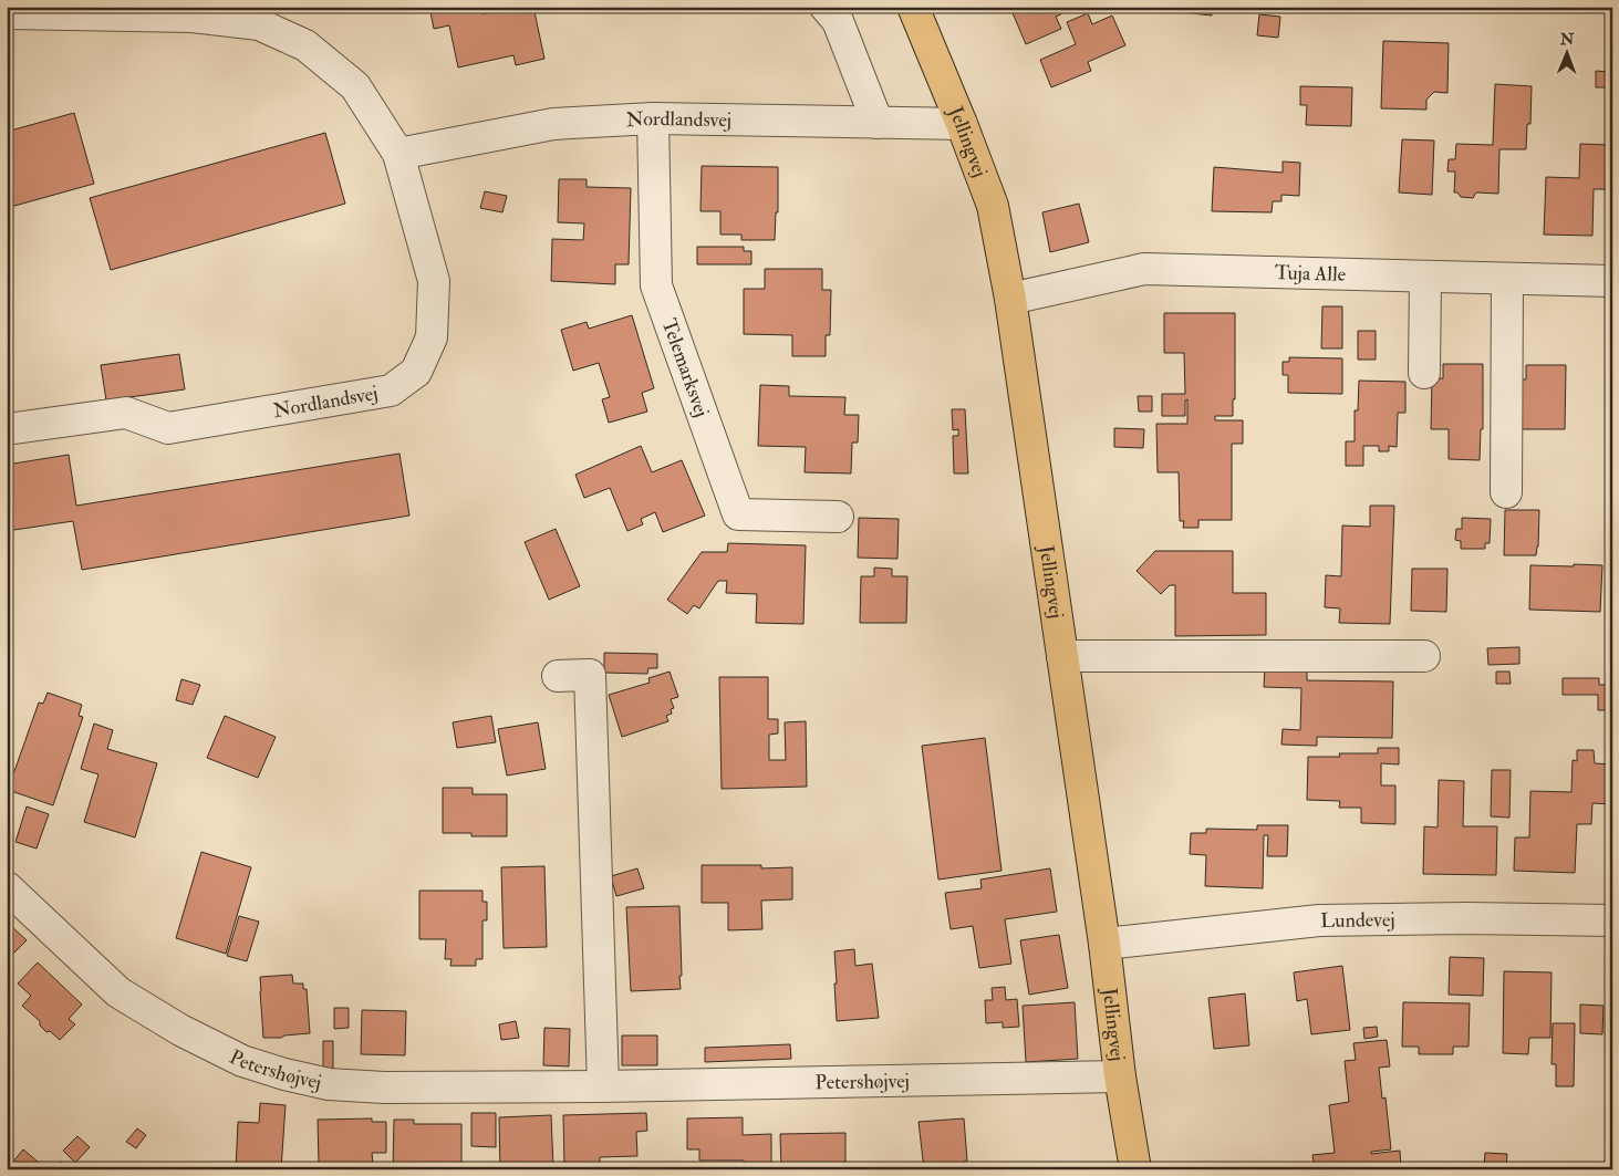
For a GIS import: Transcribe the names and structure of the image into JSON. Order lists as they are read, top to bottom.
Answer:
{
  "streets": {
    "main road": ["Jellingvej"],
    "street": [
      "Nordlandsvej",
      "Tuja Alle",
      "Telemarksvej",
      "Lundevej",
      "Petershøjvej"
    ]
  },
  "crossings": [
    ["Nordlandsvej", "Jellingvej"],
    ["Nordlandsvej", "Telemarksvej"],
    ["Jellingvej", "Tuja Alle"],
    ["Jellingvej", "Lundevej"],
    ["Jellingvej", "Petershøjvej"]
  ],
  "north": "top"
}
